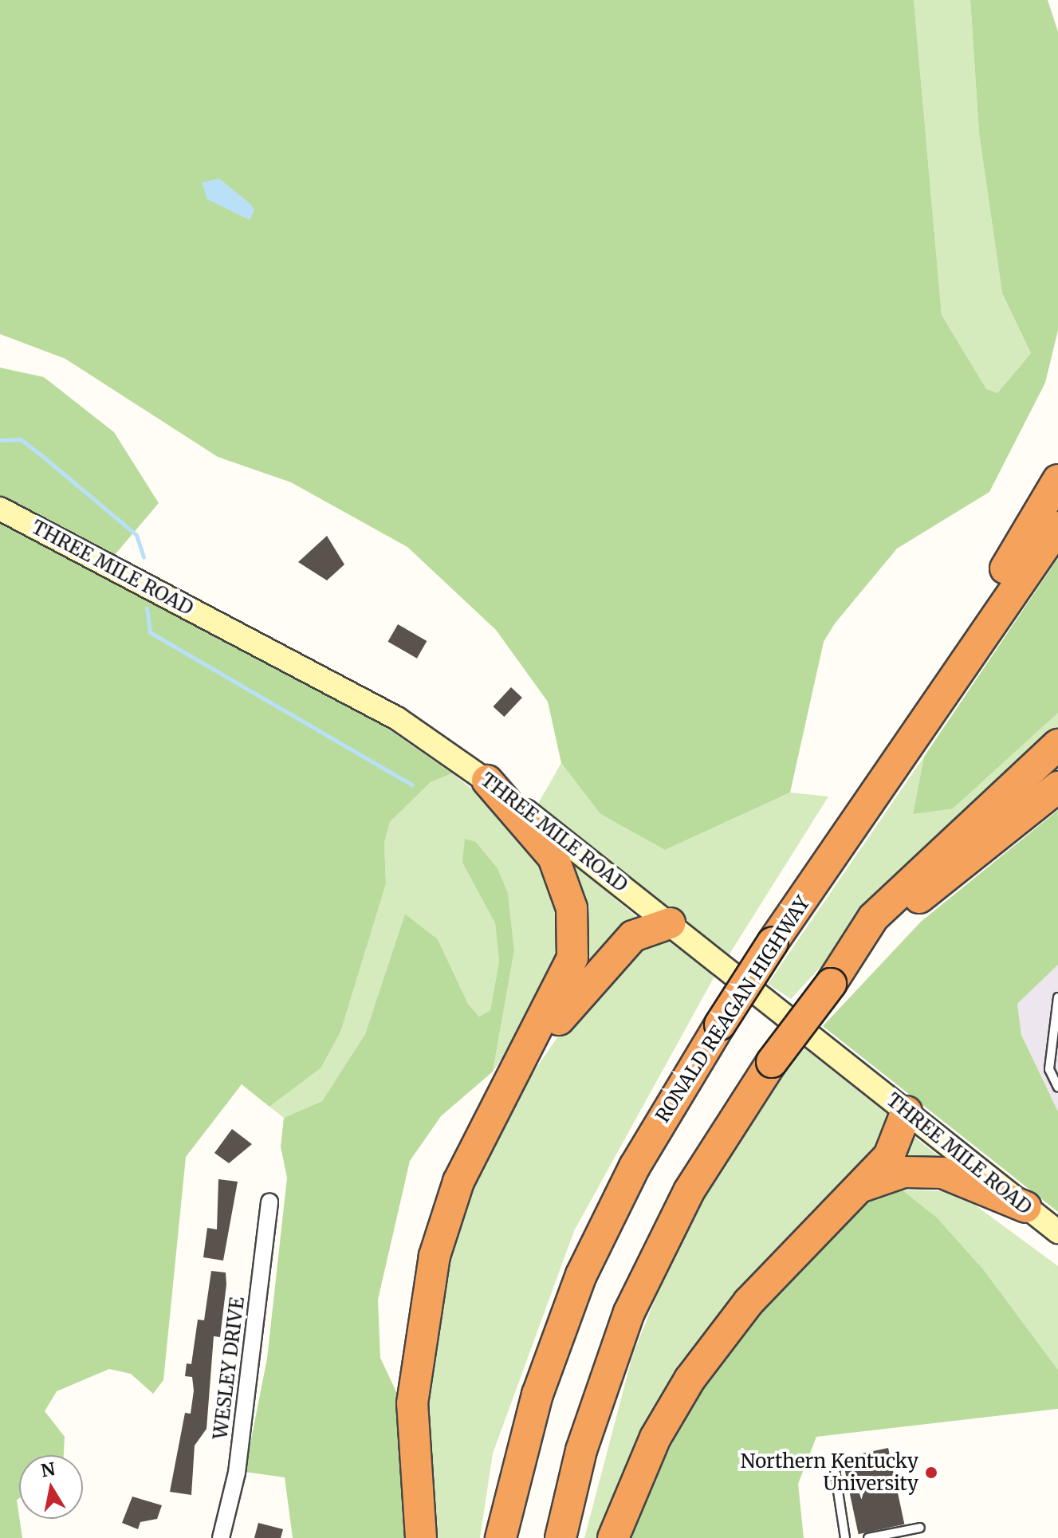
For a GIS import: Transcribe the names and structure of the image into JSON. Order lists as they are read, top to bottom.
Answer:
{
  "streets": {
    "highway": ["RONALD REAGAN HIGHWAY"],
    "street": ["THREE MILE ROAD", "WESLEY DRIVE"]
  },
  "places": ["Northern Kentucky University"],
  "north": "top"
}
